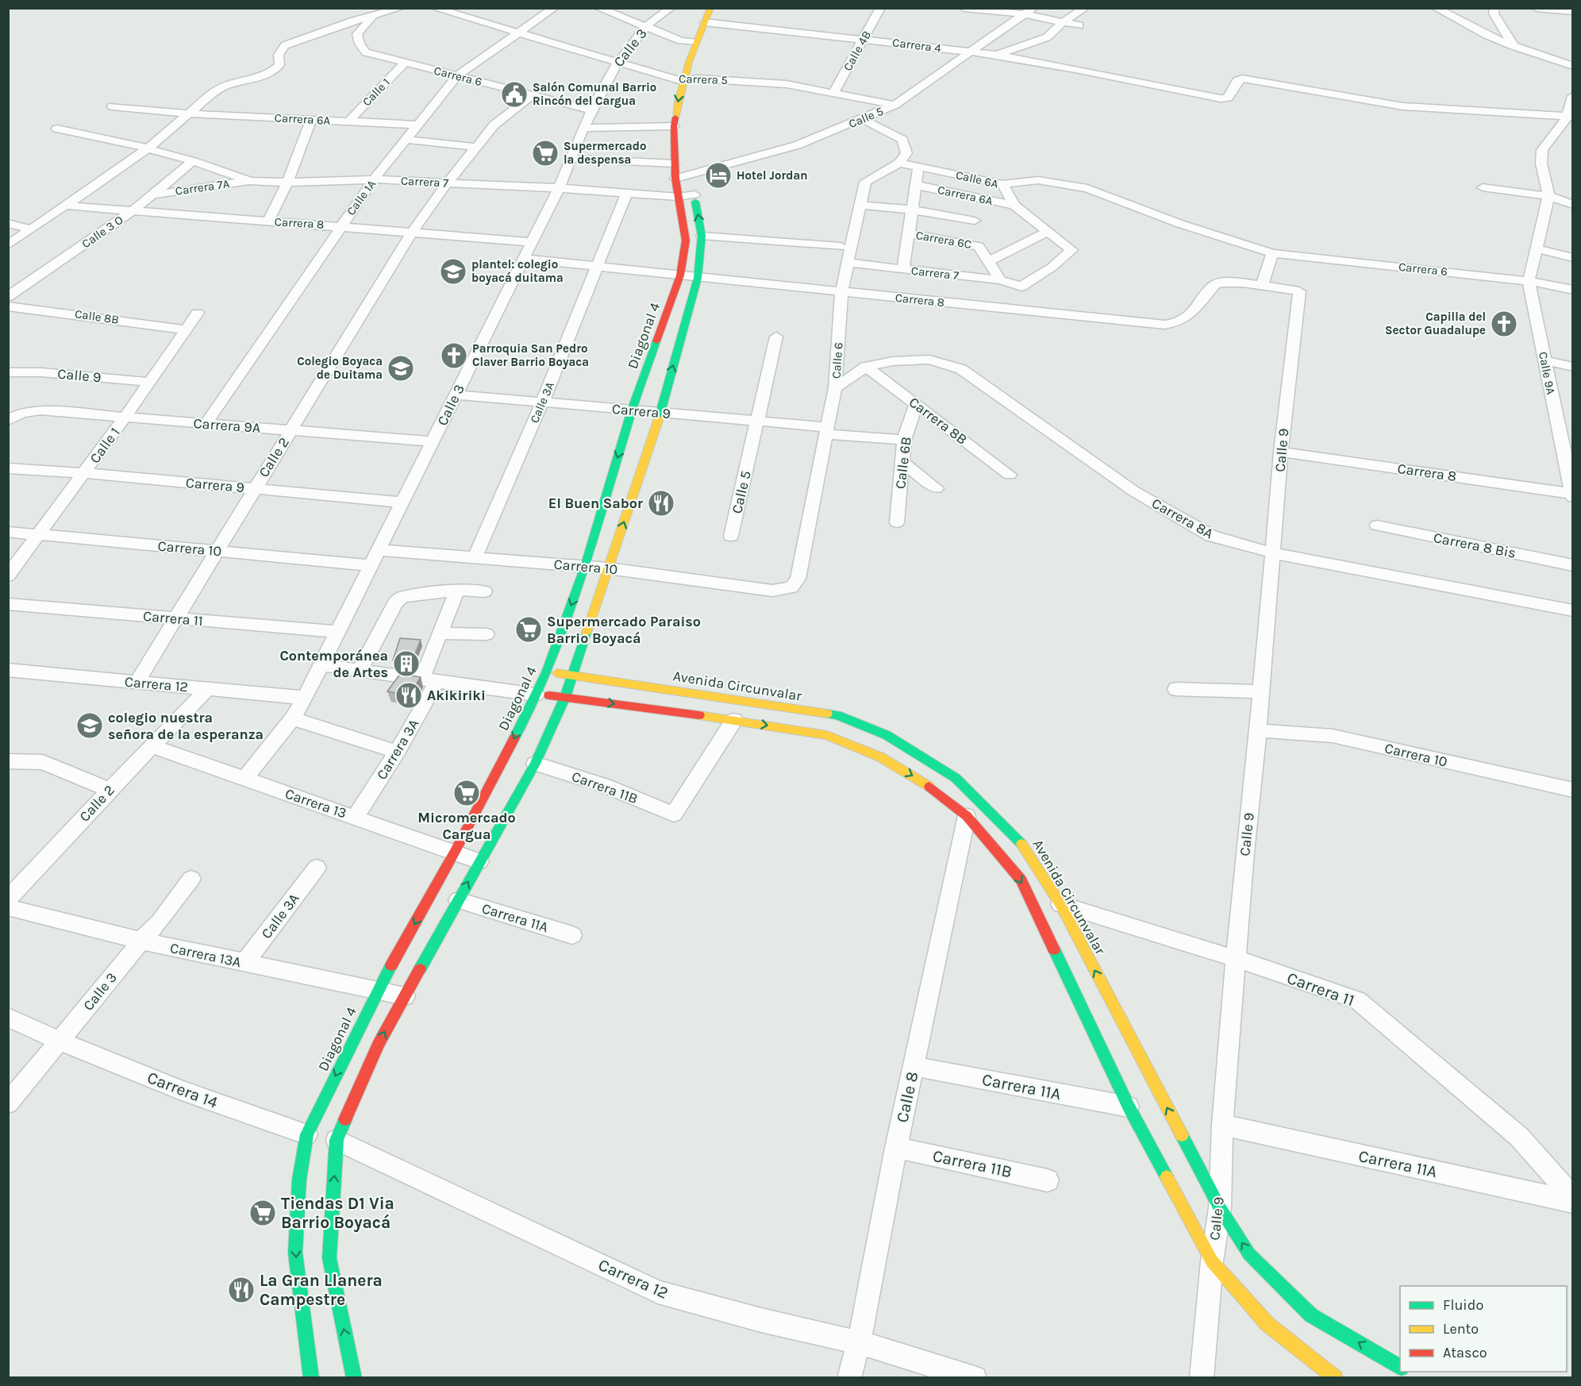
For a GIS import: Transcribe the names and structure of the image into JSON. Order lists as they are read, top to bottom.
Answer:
{
  "streets": {
    "main road": ["Diagonal 4", "Avenida Circunvalar"],
    "street": [
      "Carrera 4",
      "Calle 3",
      "Calle 4B",
      "Carrera 6",
      "Carrera 5",
      "Calle 1",
      "Calle 5",
      "Carrera 6A",
      "Calle 6A",
      "Carrera 7",
      "Carrera 7A",
      "Calle 1A",
      "Carrera 8",
      "Calle 3 O",
      "Carrera 6C",
      "Calle 8B",
      "Calle 6",
      "Calle 9A",
      "Calle 9",
      "Calle 3A",
      "Carrera 9",
      "Carrera 8B",
      "Carrera 9A",
      "Calle 2",
      "Calle 6B",
      "Carrera 8A",
      "Carrera 8 Bis",
      "Carrera 10",
      "Carrera 11",
      "Carrera 12",
      "Carrera 3A",
      "Carrera 11B",
      "Carrera 13",
      "Carrera 11A",
      "Carrera 13A",
      "Carrera 14",
      "Calle 8"
    ]
  },
  "crossings": [
    ["Carrera 4", "Calle 4B"],
    ["Carrera 4", "Calle 5"],
    ["Carrera 4", "Diagonal 4"],
    ["Calle 3", "Carrera 6"],
    ["Calle 3", "Carrera 5"],
    ["Calle 3", "Carrera 7"],
    ["Calle 3", "Carrera 8"],
    ["Calle 3", "Carrera 9"],
    ["Calle 3", "Carrera 9A"],
    ["Calle 3", "Carrera 10"],
    ["Calle 3", "Carrera 11"],
    ["Calle 3", "Carrera 12"],
    ["Calle 3", "Carrera 13"],
    ["Calle 3", "Carrera 13A"],
    ["Calle 3", "Carrera 14"],
    ["Calle 4B", "Carrera 5"],
    ["Carrera 6", "Calle 1"],
    ["Carrera 6", "Calle 6A"],
    ["Carrera 6", "Calle 1A"],
    ["Carrera 6", "Calle 9A"],
    ["Carrera 5", "Calle 5"],
    ["Carrera 5", "Calle 1A"],
    ["Carrera 5", "Diagonal 4"],
    ["Calle 1", "Carrera 6A"],
    ["Calle 1", "Calle 8B"],
    ["Calle 1", "Calle 9"],
    ["Calle 1", "Carrera 9"],
    ["Calle 1", "Carrera 9A"],
    ["Calle 1", "Carrera 10"],
    ["Calle 5", "Diagonal 4"],
    ["Calle 5", "Calle 6"],
    ["Calle 5", "Carrera 9"],
    ["Carrera 6A", "Calle 6A"],
    ["Carrera 6A", "Calle 1A"],
    ["Calle 6A", "Carrera 7"],
    ["Calle 6A", "Calle 6"],
    ["Carrera 7", "Carrera 7A"],
    ["Carrera 7", "Calle 1A"],
    ["Carrera 7", "Calle 3 O"],
    ["Carrera 7", "Diagonal 4"],
    ["Carrera 7", "Calle 6"],
    ["Carrera 7", "Calle 3A"],
    ["Carrera 7A", "Calle 3 O"],
    ["Calle 1A", "Carrera 8"],
    ["Calle 1A", "Carrera 9A"],
    ["Carrera 8", "Calle 3 O"],
    ["Carrera 8", "Diagonal 4"],
    ["Carrera 8", "Calle 6"],
    ["Carrera 8", "Calle 9A"],
    ["Carrera 8", "Calle 9"],
    ["Carrera 8", "Calle 3A"],
    ["Carrera 8", "Calle 2"],
    ["Diagonal 4", "Carrera 9"],
    ["Diagonal 4", "Carrera 10"],
    ["Diagonal 4", "Avenida Circunvalar"],
    ["Diagonal 4", "Carrera 13"],
    ["Diagonal 4", "Carrera 13A"],
    ["Diagonal 4", "Carrera 14"],
    ["Calle 6", "Carrera 9"],
    ["Calle 6", "Carrera 8A"],
    ["Calle 6", "Carrera 10"],
    ["Calle 9", "Carrera 8A"],
    ["Calle 9", "Carrera 10"],
    ["Calle 9", "Carrera 11"],
    ["Calle 9", "Avenida Circunvalar"],
    ["Calle 9", "Carrera 11A"],
    ["Calle 3A", "Carrera 9"],
    ["Calle 3A", "Carrera 10"],
    ["Calle 3A", "Carrera 13A"],
    ["Carrera 9", "Calle 2"],
    ["Carrera 9", "Calle 6B"],
    ["Carrera 8B", "Calle 6B"],
    ["Carrera 8B", "Carrera 8A"],
    ["Carrera 9A", "Calle 2"],
    ["Calle 2", "Carrera 10"],
    ["Calle 2", "Carrera 11"],
    ["Calle 2", "Carrera 12"],
    ["Calle 2", "Carrera 13"],
    ["Carrera 11", "Avenida Circunvalar"],
    ["Carrera 12", "Calle 8"],
    ["Carrera 3A", "Carrera 13"],
    ["Carrera 11B", "Calle 8"],
    ["Carrera 11A", "Calle 8"]
  ],
  "places": {
    "public building": ["Salón Comunal Barrio Rincón del Cargua"],
    "supermarket": [
      "Supermercado la despensa",
      "Supermercado Paraiso Barrio Boyacá",
      "Micromercado Cargua",
      "Tiendas D1 Via Barrio Boyacá"
    ],
    "hotel": ["Hotel Jordan"],
    "school or university": ["plantel: colegio boyacá duitama", "Colegio Boyaca de Duitama", "colegio nuestra señora de la esperanza"],
    "church": ["Capilla del Sector Guadalupe", "Parroquia San Pedro Claver Barrio Boyaca"],
    "restaurant": ["El Buen Sabor", "Akikiriki", "La Gran Llanera Campestre"],
    "building": ["Contemporánea de Artes"]
  },
  "legend": ["Fluido", "Lento", "Atasco"]
}
